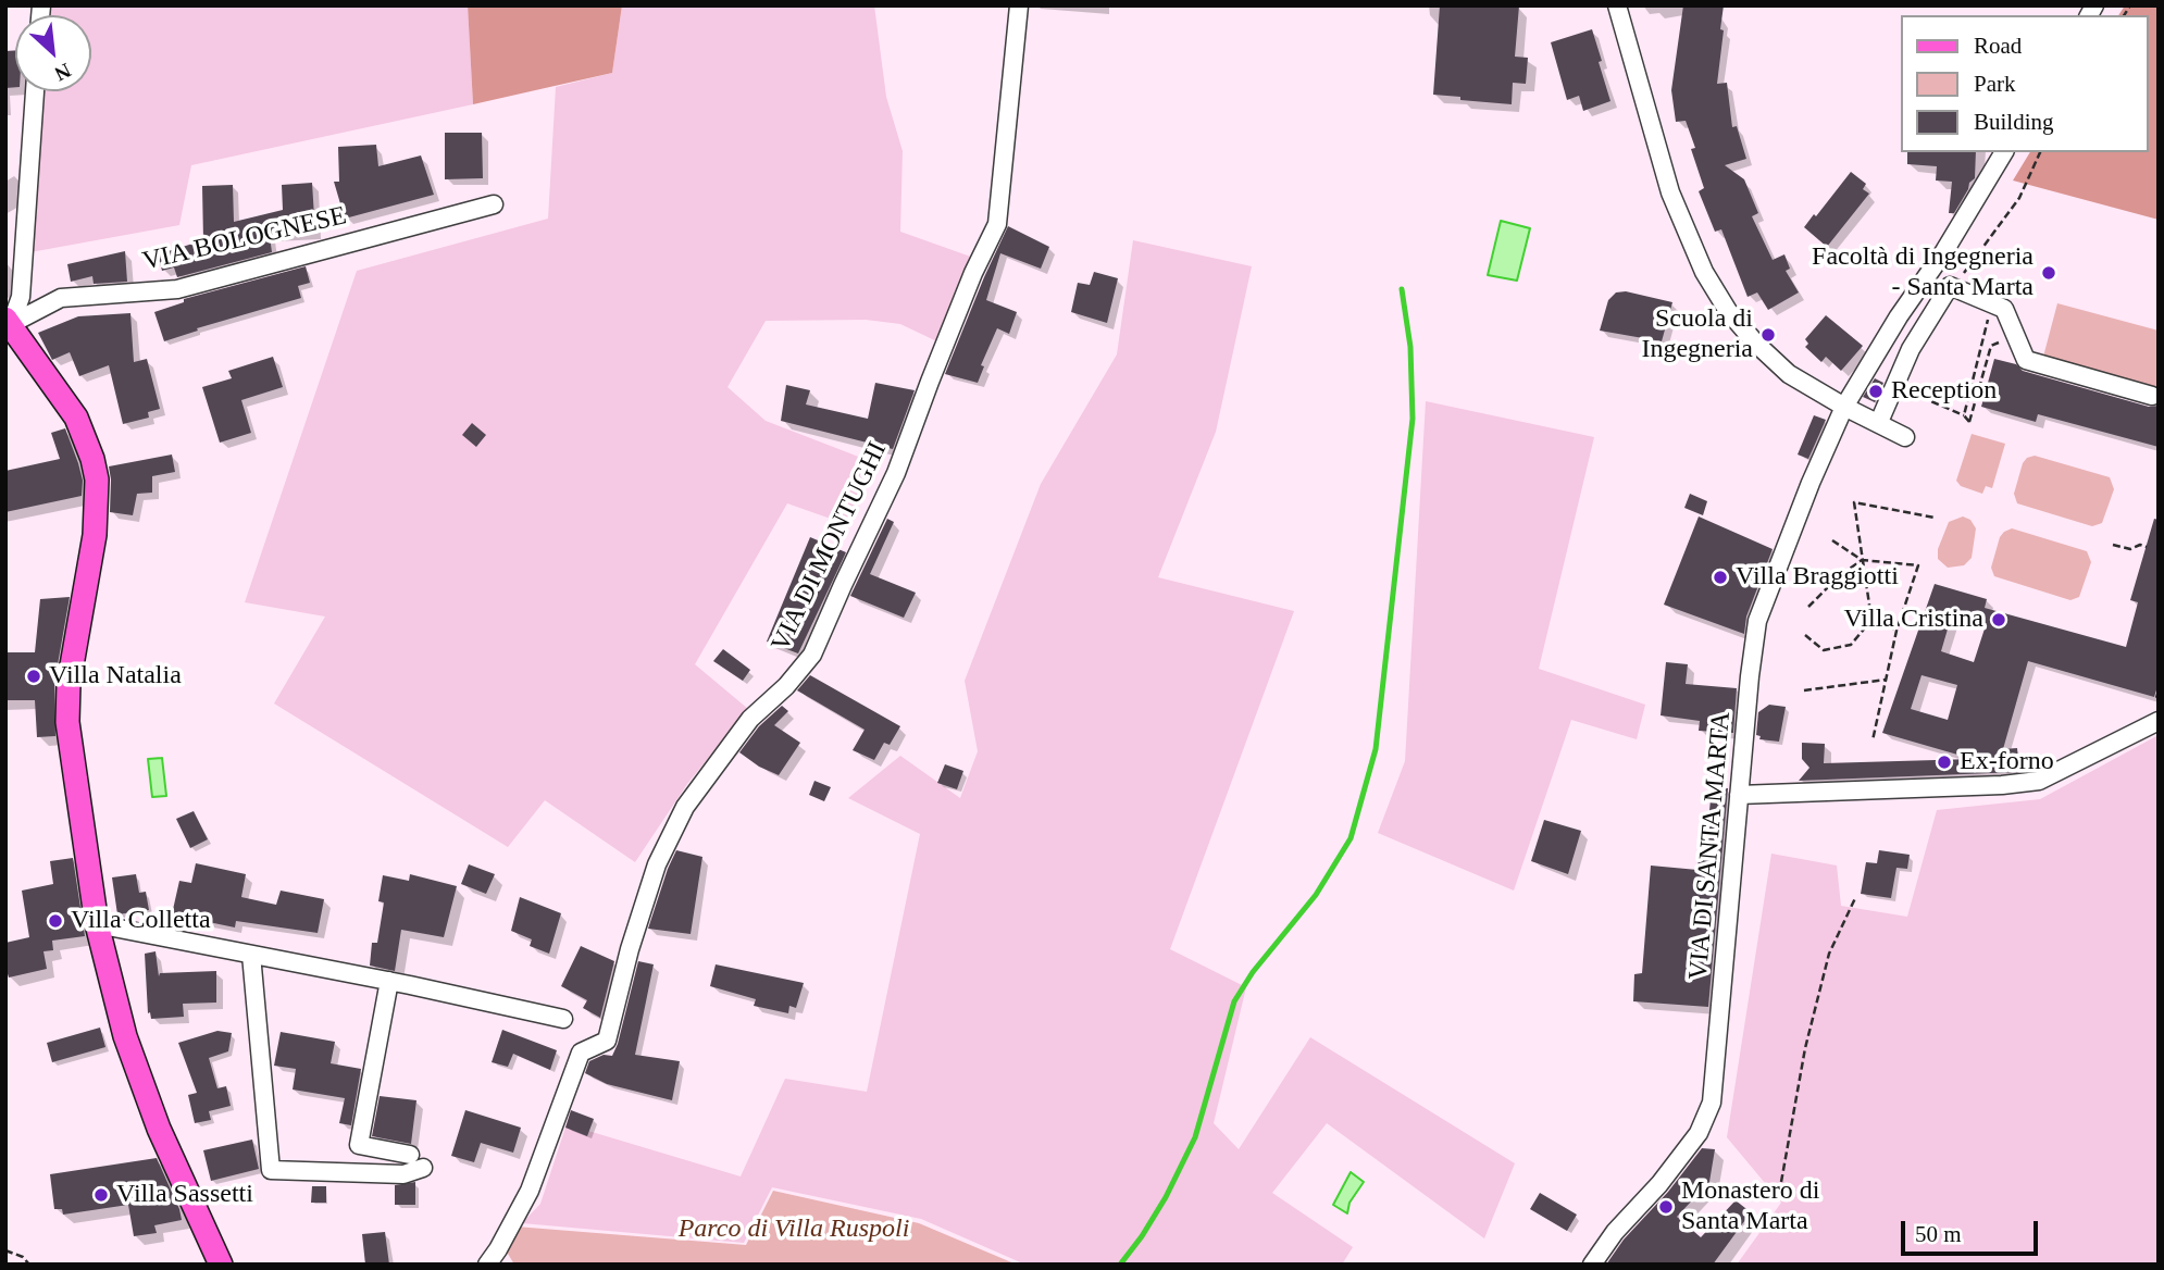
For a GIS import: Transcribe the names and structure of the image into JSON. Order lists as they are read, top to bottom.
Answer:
{
  "streets": {
    "street": ["VIA BOLOGNESE", "VIA DI MONTUGHI", "VIA DI SANTA MARTA"]
  },
  "parks": ["Parco di Villa Ruspoli"],
  "places": [
    "Facoltà di Ingegneria - Santa Marta",
    "Scuola di Ingegneria",
    "Reception",
    "Villa Braggiotti",
    "Villa Cristina",
    "Villa Natalia",
    "Ex-forno",
    "Villa Colletta",
    "Villa Sassetti",
    "Monastero di Santa Marta"
  ],
  "legend": ["Road", "Park", "Building"],
  "scale_bar": "50 m",
  "north": "bottom right"
}
